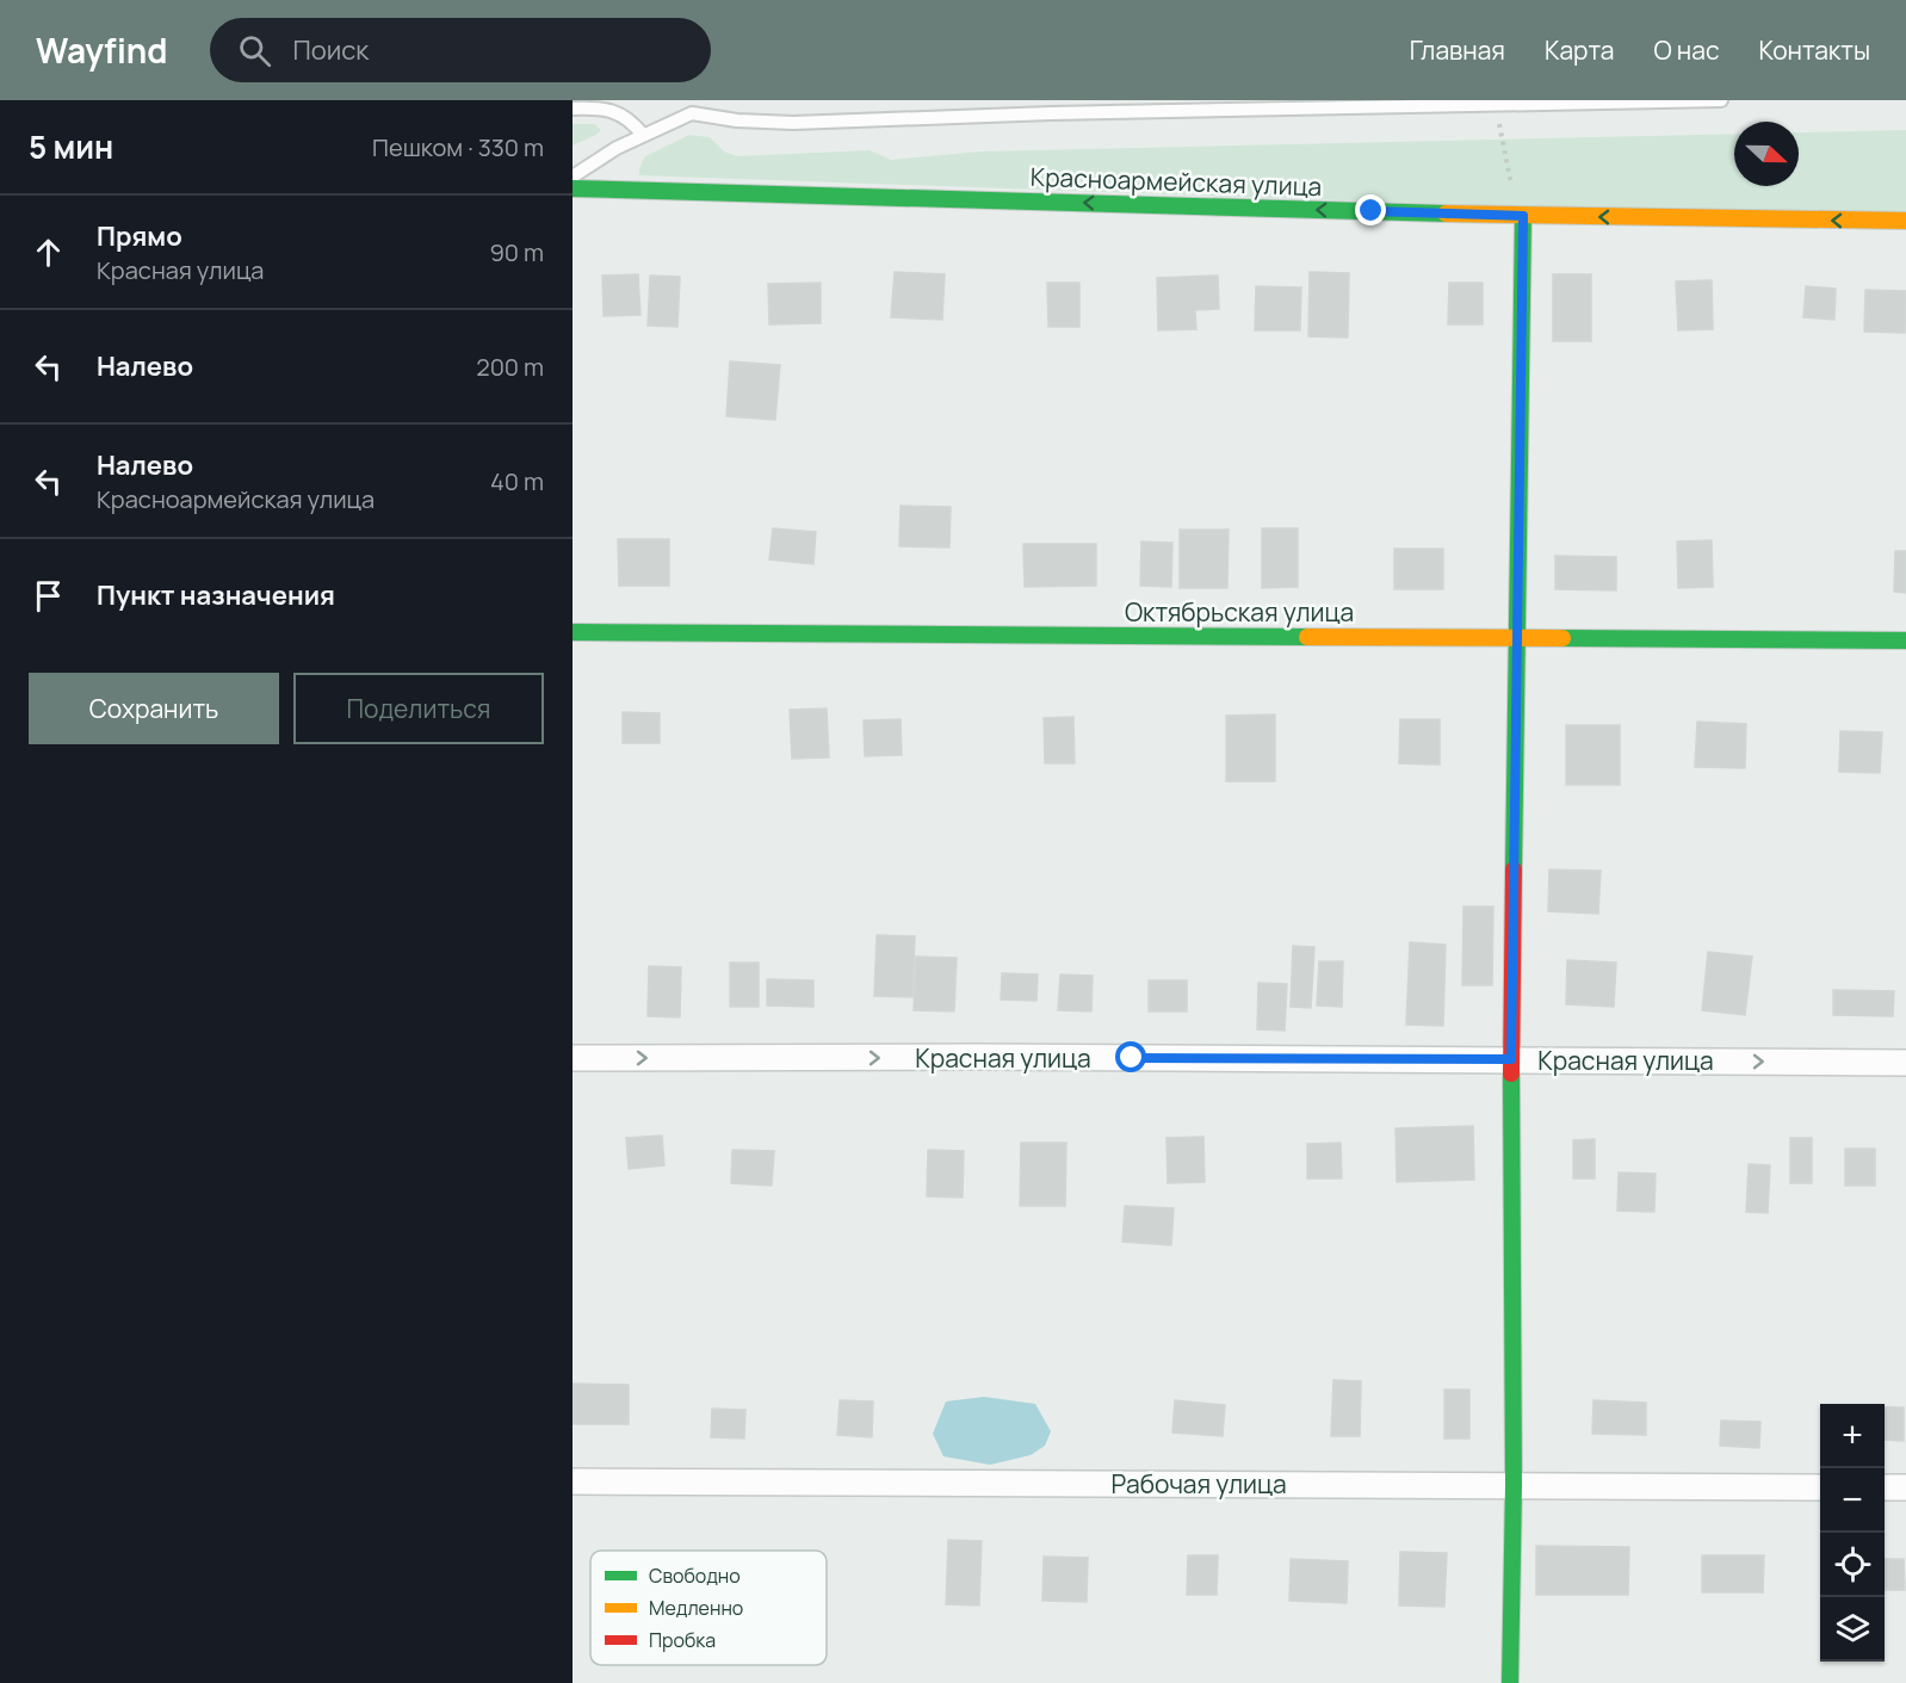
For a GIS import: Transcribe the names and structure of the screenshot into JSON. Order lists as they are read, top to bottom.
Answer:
{
  "streets": {
    "street": [
      "Красноармейская улица",
      "Октябрьская улица",
      "Красная улица",
      "Рабочая улица"
    ]
  },
  "one_way": ["Красноармейская улица", "Красная улица"],
  "legend": ["Свободно", "Медленно", "Пробка"],
  "north": "right",
  "page": {
    "header": "Wayfind",
    "search": "Поиск",
    "nav": [
      "Главная",
      "Карта",
      "О нас",
      "Контакты"
    ],
    "heading": ["5 мин", "Пешком · 330 m"],
    "list": [
      ["Прямо", "Красная улица", "90 m"],
      ["Налево", "200 m"],
      ["Налево", "Красноармейская улица", "40 m"],
      "Пункт назначения"
    ],
    "buttons": ["Сохранить", "Поделиться"],
    "map_buttons": ["+", "−"]
  }
}
